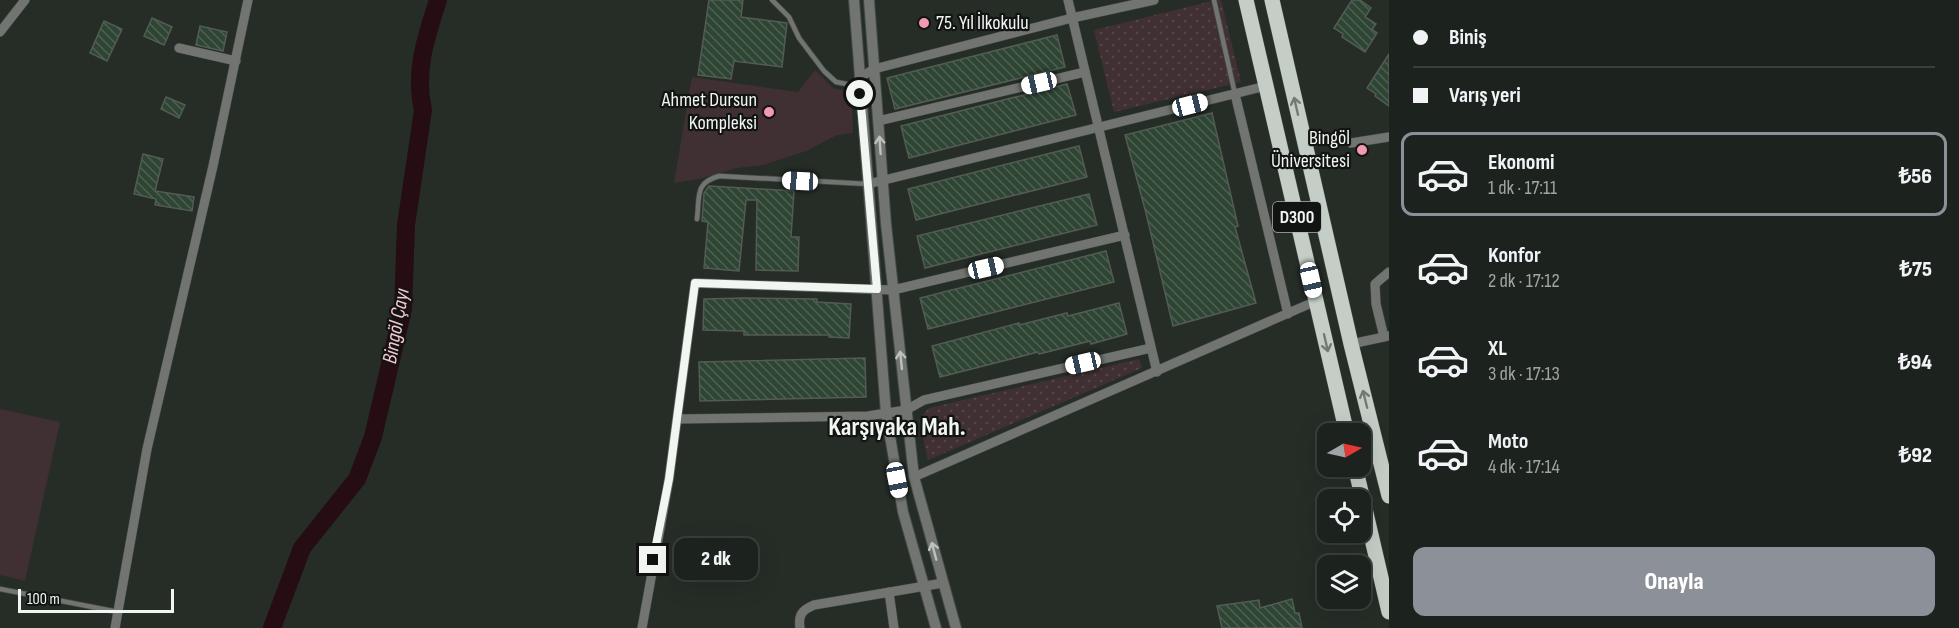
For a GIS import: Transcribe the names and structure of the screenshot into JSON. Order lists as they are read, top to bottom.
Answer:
{
  "streets": {
    "highway": ["D300"]
  },
  "districts": ["Karşıyaka Mah."],
  "water": ["Bingöl Çayı"],
  "places": ["75. Yıl İlkokulu", "Ahmet Dursun Kompleksi", "Bingöl Üniversitesi"],
  "scale_bar": "100 m",
  "north": "right",
  "page": {
    "banner": ["Biniş", "Varış yeri"],
    "list": [
      {
        "name": "Ekonomi",
        "note": "1 dk · 17:11",
        "value": "₺56"
      },
      {
        "name": "Konfor",
        "note": "2 dk · 17:12",
        "value": "₺75"
      },
      {
        "name": "XL",
        "note": "3 dk · 17:13",
        "value": "₺94"
      },
      {
        "name": "Moto",
        "note": "4 dk · 17:14",
        "value": "₺92"
      }
    ],
    "buttons": "Onayla",
    "bubble": "2 dk",
    "scale": "100 m"
  }
}
